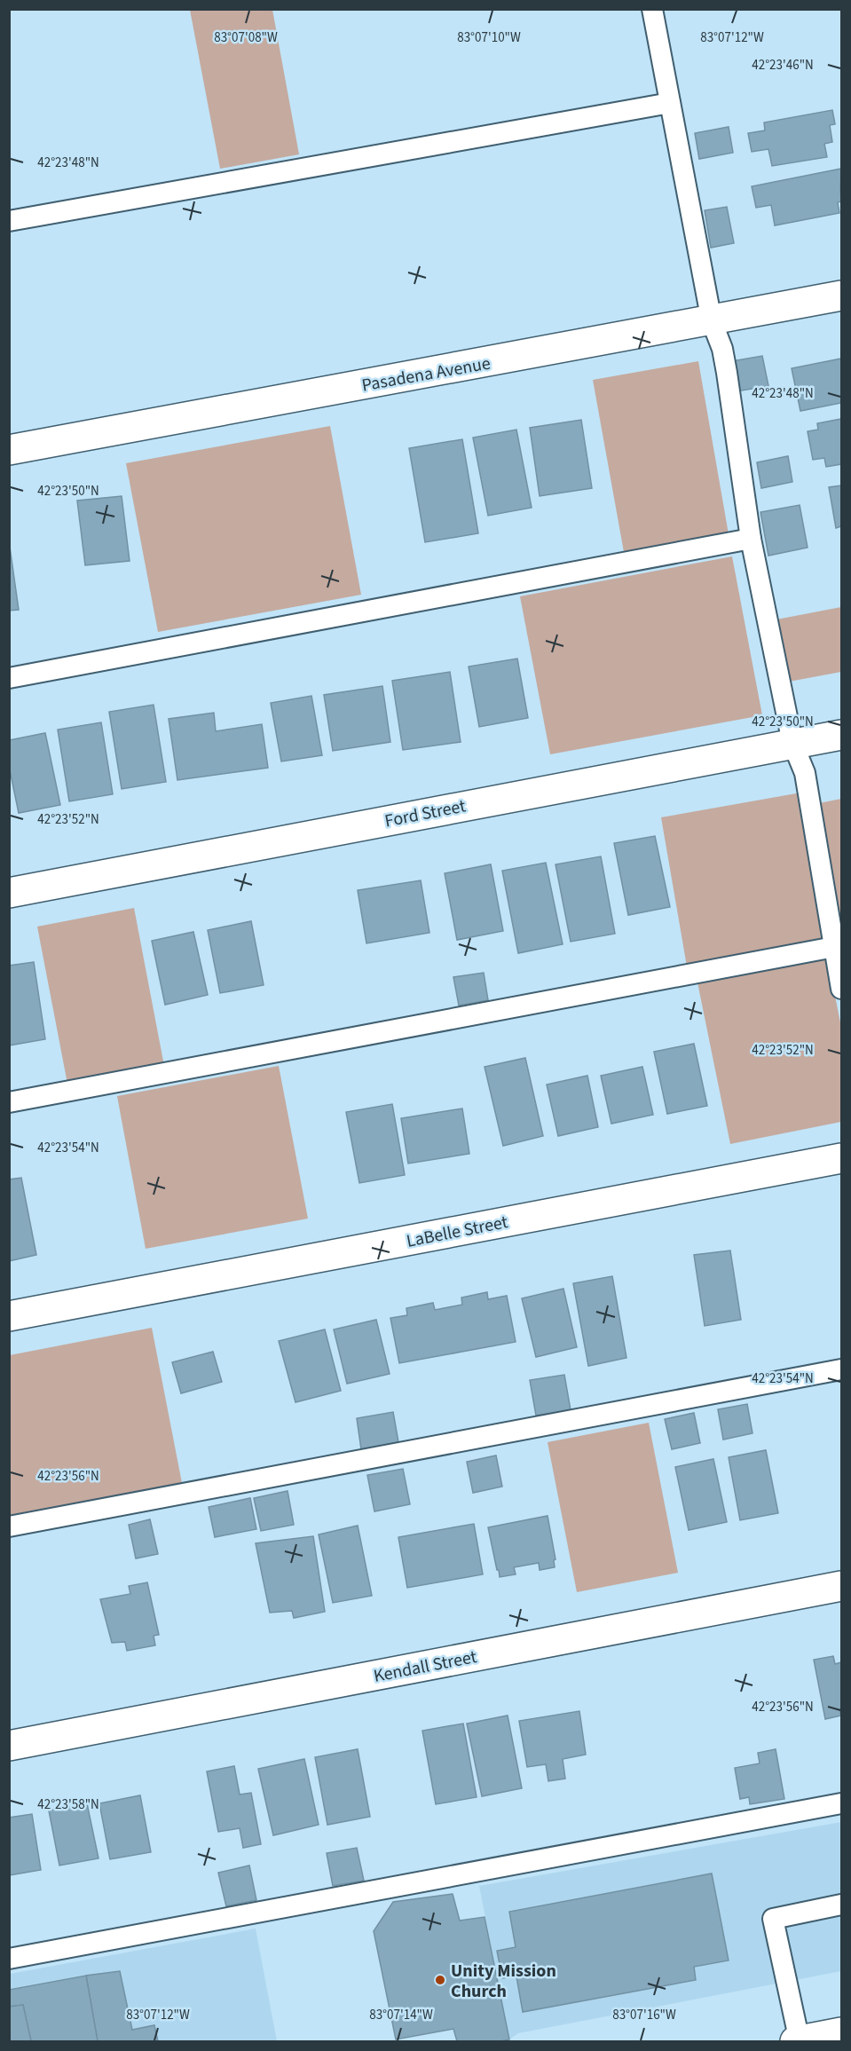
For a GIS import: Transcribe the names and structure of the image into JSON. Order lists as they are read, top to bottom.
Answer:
{
  "streets": {
    "street": [
      "Pasadena Avenue",
      "Ford Street",
      "LaBelle Street",
      "Kendall Street"
    ]
  },
  "places": ["Unity Mission Church"],
  "coordinates": [
    "83°07'08\"W",
    "83°07'10\"W",
    "83°07'12\"W",
    "42°23'46\"N",
    "42°23'48\"N",
    "42°23'50\"N",
    "42°23'52\"N",
    "42°23'54\"N",
    "42°23'56\"N",
    "42°23'58\"N",
    "83°07'14\"W",
    "83°07'16\"W"
  ]
}
